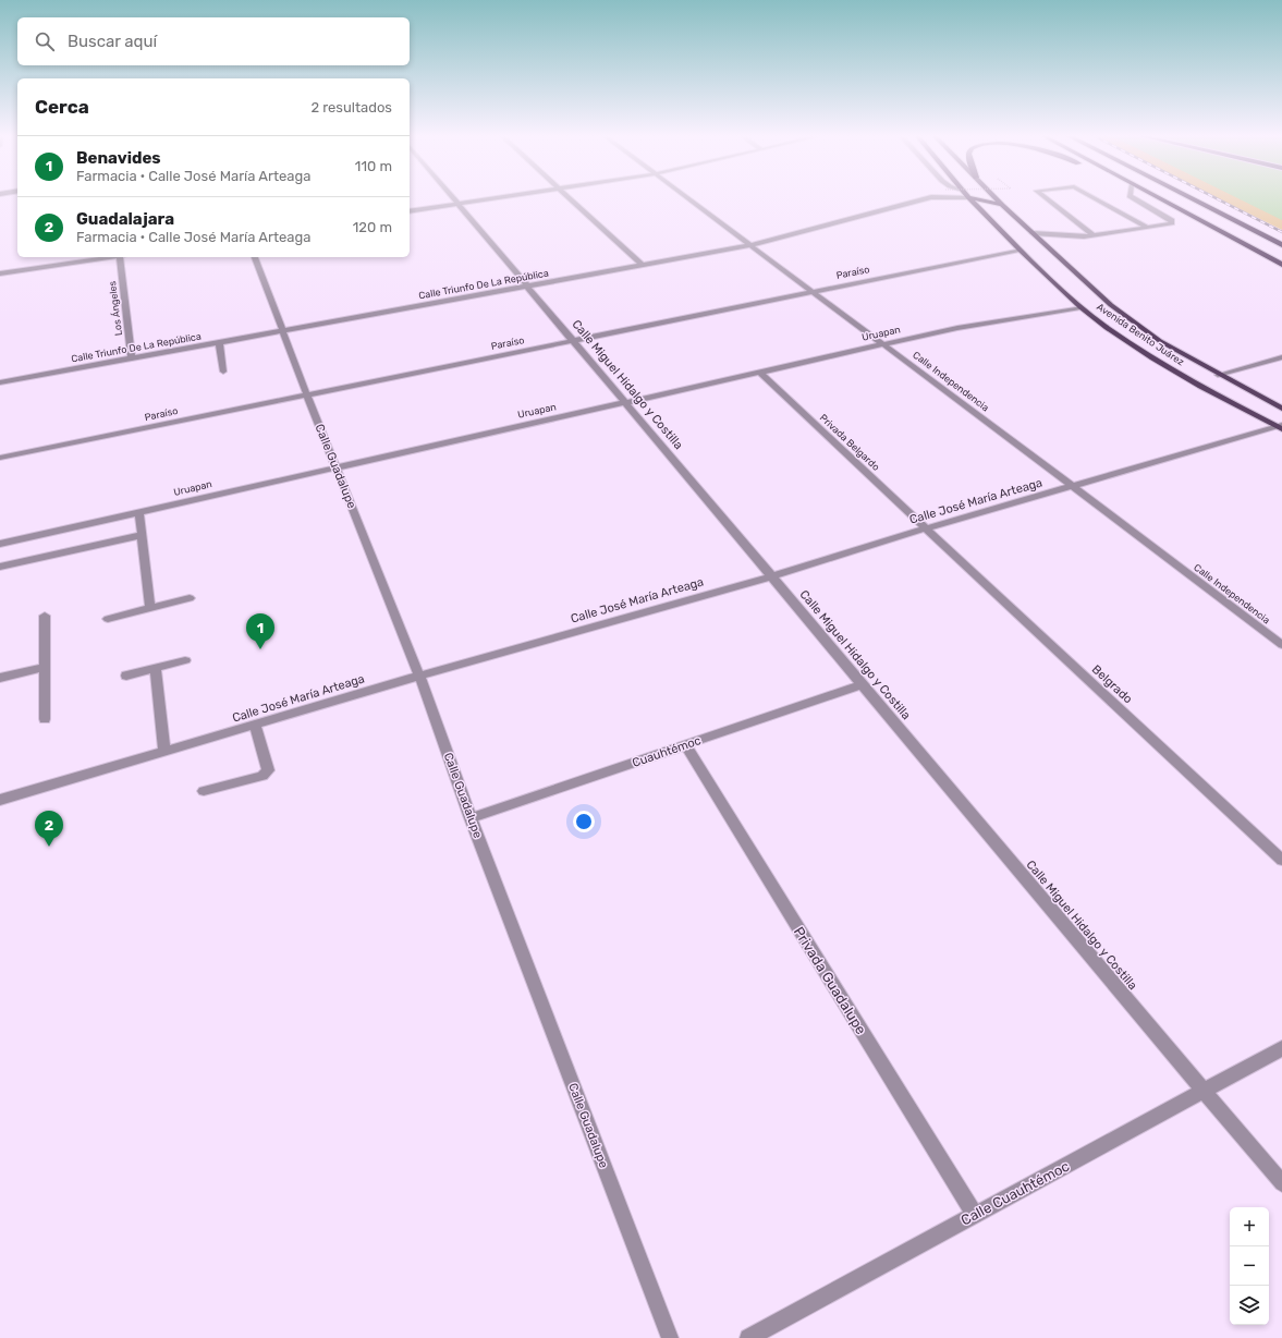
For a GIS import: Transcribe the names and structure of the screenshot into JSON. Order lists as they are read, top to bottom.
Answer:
{
  "streets": {
    "main road": ["Avenida Benito Juárez"],
    "street": [
      "Paraíso",
      "Calle Triunfo De La República",
      "Los Ángeles",
      "Uruapan",
      "Calle Independencia",
      "Calle Miguel Hidalgo y Costilla",
      "Privada Belgardo",
      "Calle Guadalupe",
      "Calle José María Arteaga",
      "Belgrado",
      "Cuauhtémoc",
      "Privada Guadalupe",
      "Calle Cuauhtémoc"
    ]
  },
  "crossings": [
    ["Paraíso", "Avenida Benito Juárez"],
    ["Paraíso", "Calle Independencia"],
    ["Paraíso", "Calle Miguel Hidalgo y Costilla"],
    ["Paraíso", "Calle Guadalupe"],
    ["Calle Triunfo De La República", "Los Ángeles"],
    ["Calle Triunfo De La República", "Calle Independencia"],
    ["Calle Triunfo De La República", "Calle Miguel Hidalgo y Costilla"],
    ["Calle Triunfo De La República", "Calle Guadalupe"],
    ["Uruapan", "Avenida Benito Juárez"],
    ["Uruapan", "Calle Independencia"],
    ["Uruapan", "Calle Miguel Hidalgo y Costilla"],
    ["Uruapan", "Privada Belgardo"],
    ["Uruapan", "Calle Guadalupe"],
    ["Avenida Benito Juárez", "Calle José María Arteaga"],
    ["Calle Independencia", "Calle José María Arteaga"],
    ["Calle Miguel Hidalgo y Costilla", "Calle José María Arteaga"],
    ["Calle Miguel Hidalgo y Costilla", "Cuauhtémoc"],
    ["Calle Miguel Hidalgo y Costilla", "Calle Cuauhtémoc"],
    ["Privada Belgardo", "Calle José María Arteaga"],
    ["Privada Belgardo", "Belgrado"],
    ["Calle Guadalupe", "Calle José María Arteaga"],
    ["Calle Guadalupe", "Cuauhtémoc"],
    ["Calle José María Arteaga", "Belgrado"],
    ["Cuauhtémoc", "Privada Guadalupe"],
    ["Privada Guadalupe", "Calle Cuauhtémoc"]
  ],
  "page": {
    "search": "Buscar aquí",
    "heading": ["Cerca", "2 resultados"],
    "list": [
      {
        "mark": "1",
        "name": "Benavides",
        "note": "Farmacia · Calle José María Arteaga",
        "value": "110 m"
      },
      {
        "mark": "2",
        "name": "Guadalajara",
        "note": "Farmacia · Calle José María Arteaga",
        "value": "120 m"
      }
    ],
    "pins": ["1", "2"],
    "map_buttons": ["+", "−"]
  }
}
